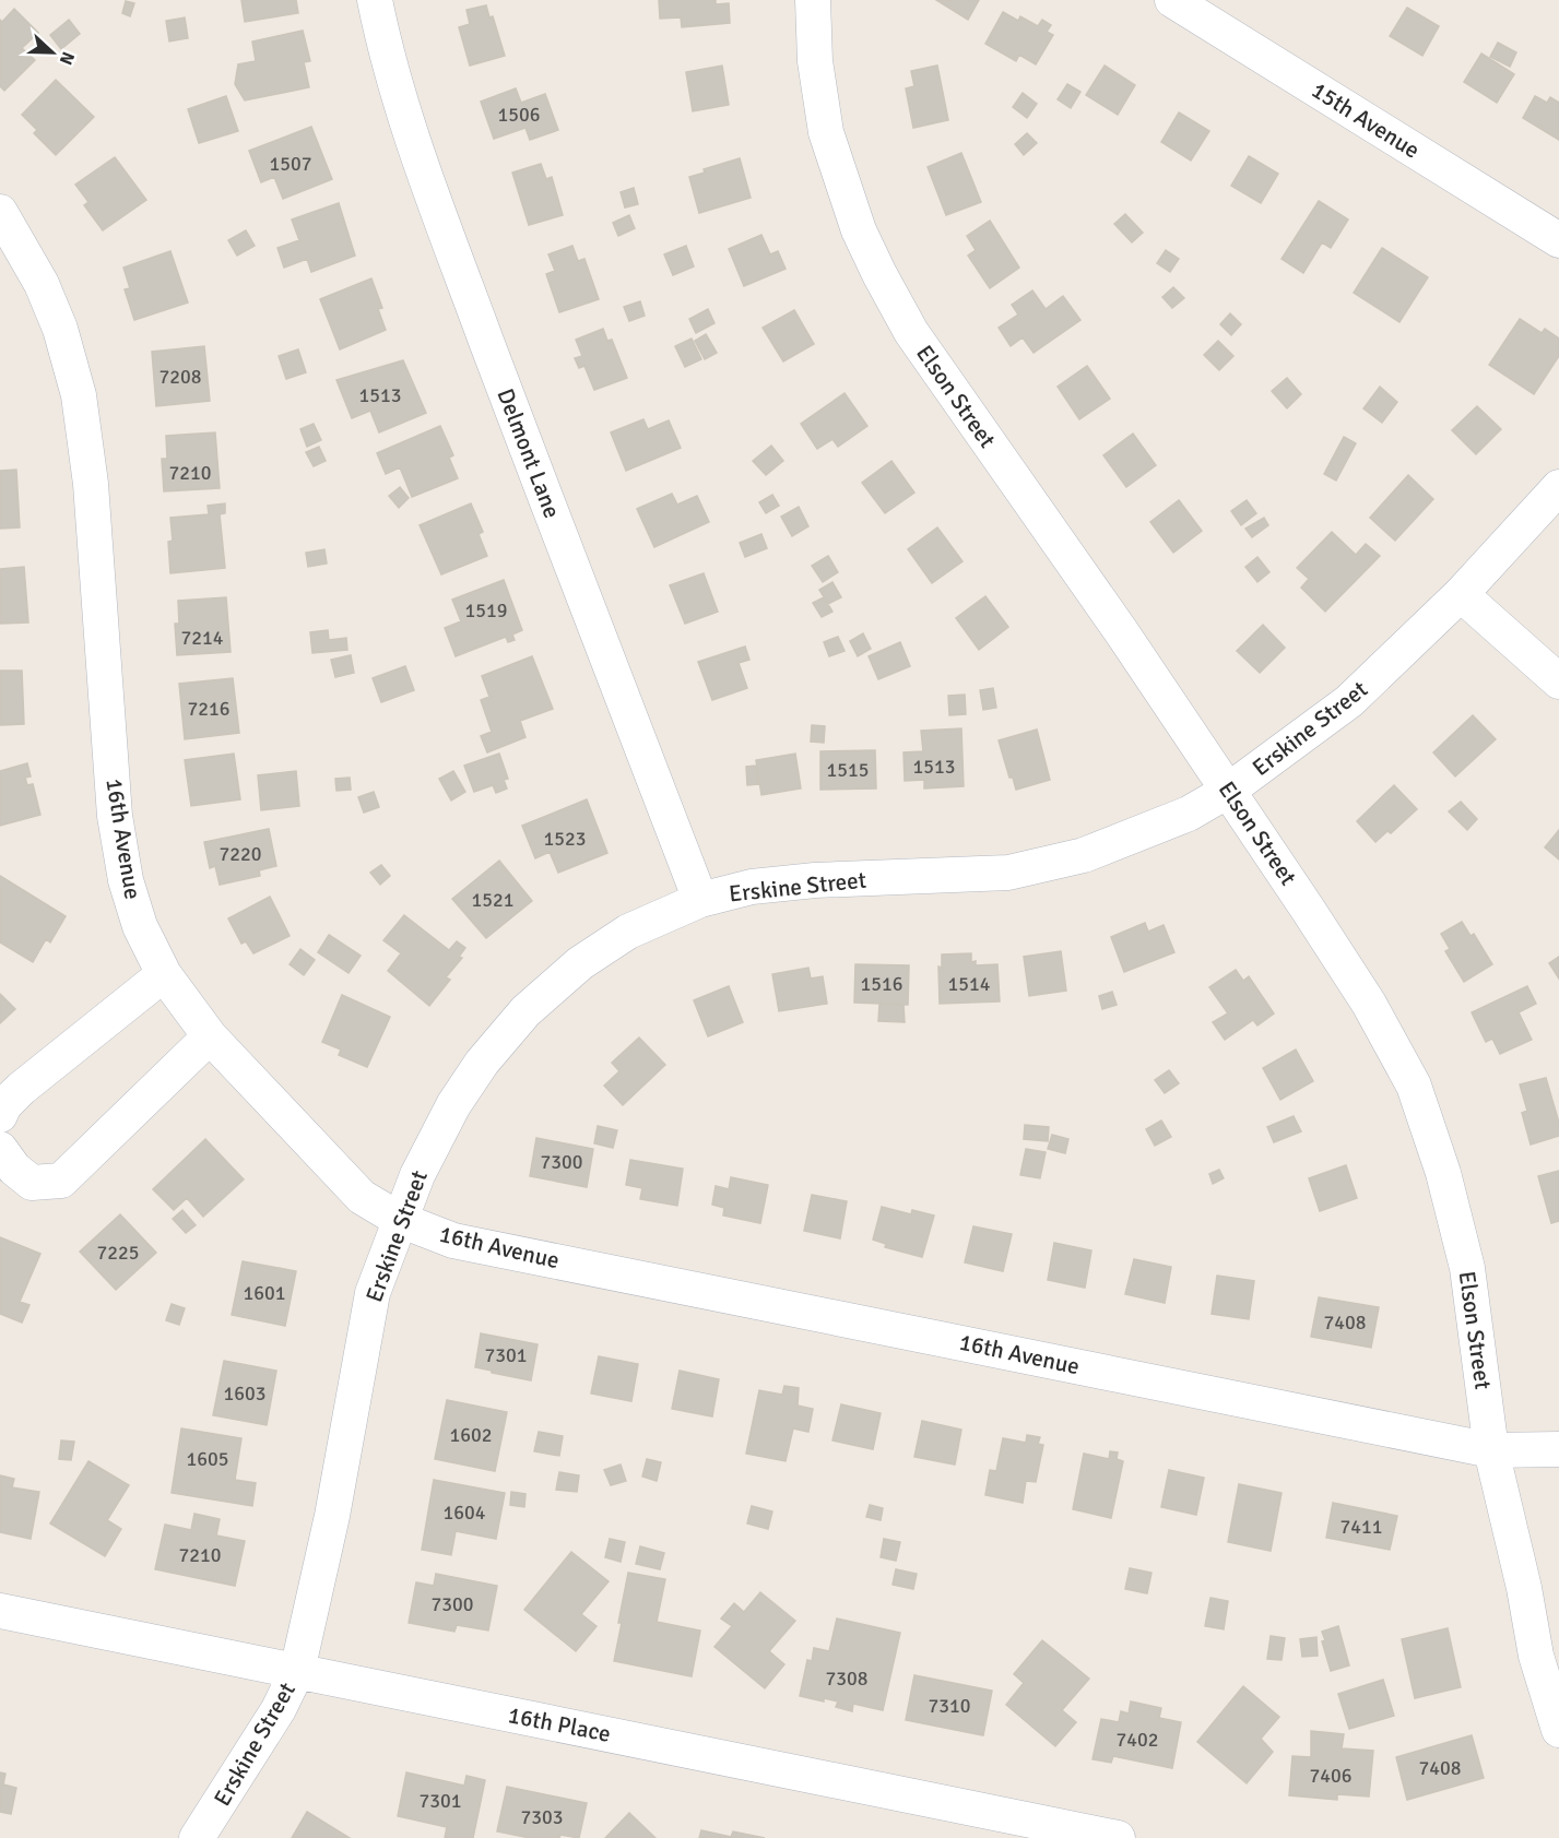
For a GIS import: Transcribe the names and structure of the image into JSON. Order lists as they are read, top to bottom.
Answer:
{
  "streets": {
    "street": [
      "15th Avenue",
      "Elson Street",
      "Delmont Lane",
      "Erskine Street",
      "16th Avenue",
      "16th Place"
    ]
  },
  "crossings": [
    ["Elson Street", "Erskine Street"],
    ["Elson Street", "16th Avenue"],
    ["Delmont Lane", "Erskine Street"],
    ["Erskine Street", "16th Avenue"],
    ["Erskine Street", "16th Place"]
  ],
  "house_numbers": [
    "1506",
    "1507",
    "7208",
    "1513",
    "7210",
    "1519",
    "7214",
    "7216",
    "1513",
    "1515",
    "1523",
    "7220",
    "1521",
    "1516",
    "1514",
    "7300",
    "7225",
    "1601",
    "7408",
    "7301",
    "1603",
    "1602",
    "1605",
    "1604",
    "7411",
    "7210",
    "7300",
    "7308",
    "7310",
    "7402",
    "7408",
    "7406",
    "7301",
    "7303"
  ],
  "north": "right"
}
